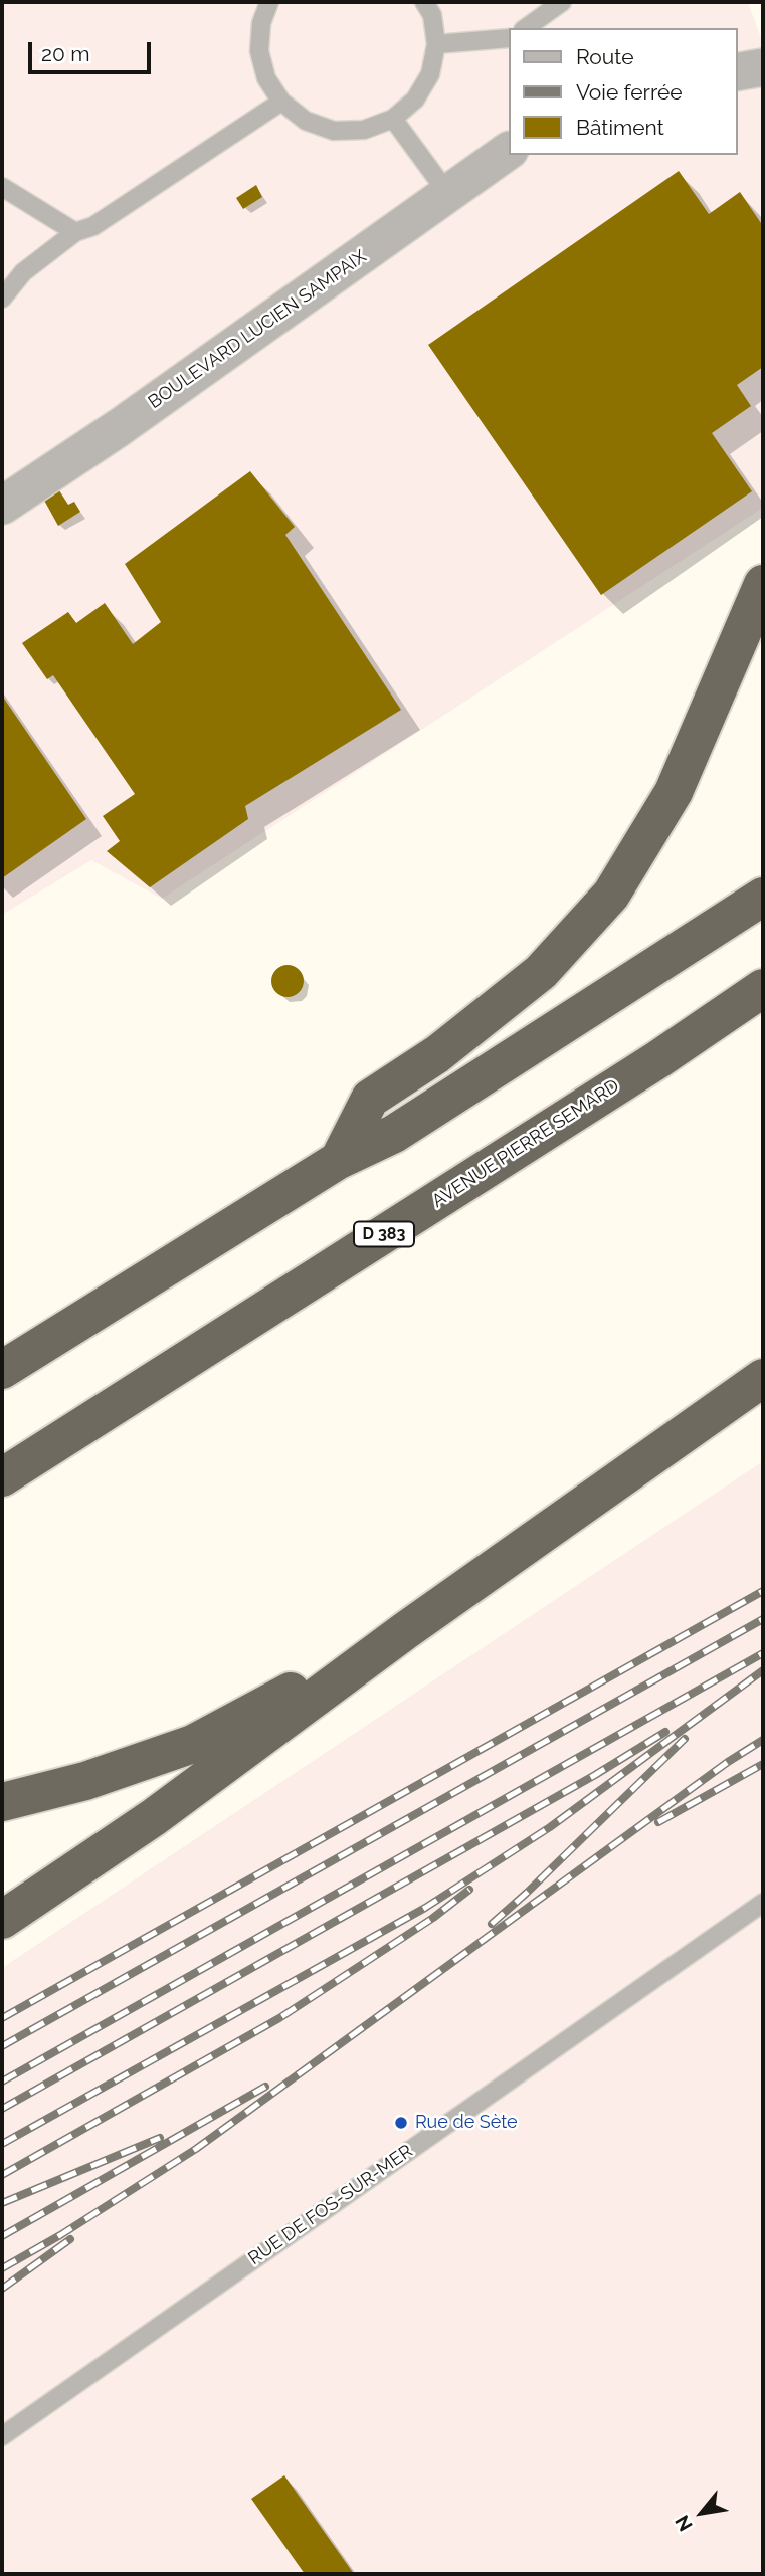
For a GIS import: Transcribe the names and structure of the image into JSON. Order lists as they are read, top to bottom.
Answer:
{
  "streets": {
    "highway": ["AVENUE PIERRE SEMARD", "D 383"],
    "street": ["BOULEVARD LUCIEN SAMPAIX"],
    "lane": ["RUE DE FOS-SUR-MER"]
  },
  "places": ["Rue de Sète"],
  "legend": ["Route", "Voie ferrée", "Bâtiment"],
  "scale_bar": "20 m",
  "north": "bottom left"
}
